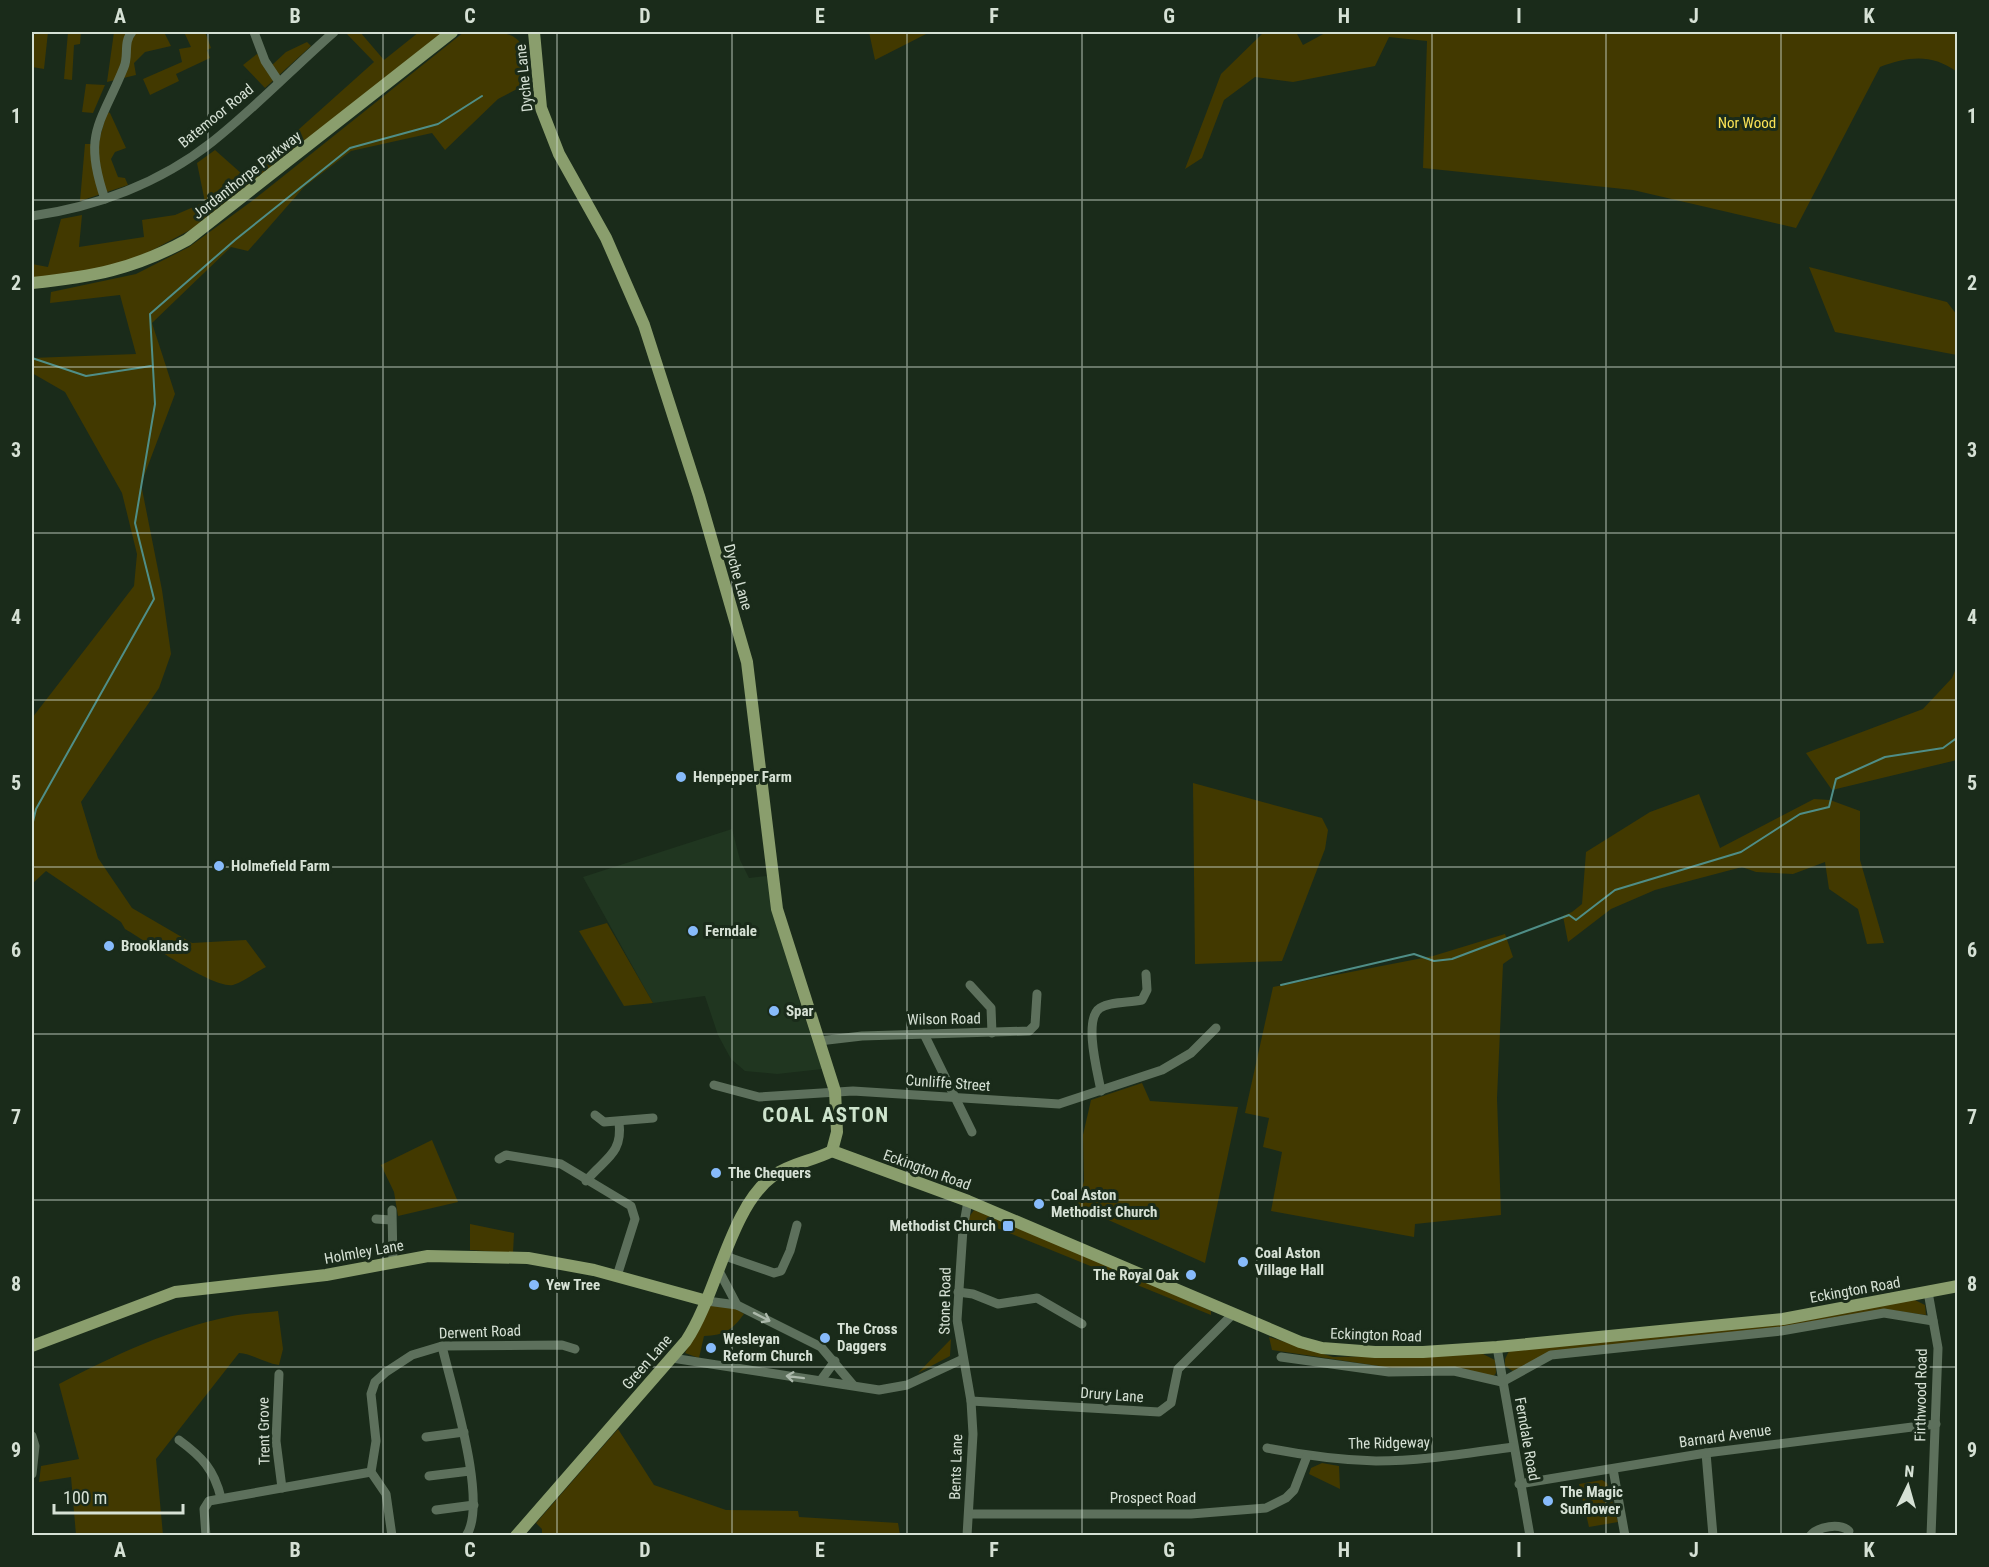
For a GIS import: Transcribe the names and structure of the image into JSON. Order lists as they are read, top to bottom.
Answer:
{
  "streets": {
    "main road": [
      "Dyche Lane",
      "Jordanthorpe Parkway",
      "Eckington Road",
      "Holmley Lane",
      "Green Lane"
    ],
    "street": [
      "Batemoor Road",
      "Wilson Road",
      "Cunliffe Street",
      "Stone Road",
      "Derwent Road",
      "Drury Lane",
      "Firthwood Road",
      "Trent Grove",
      "Barnard Avenue",
      "Ferndale Road",
      "The Ridgeway",
      "Bents Lane",
      "Prospect Road"
    ]
  },
  "crossings": [
    ["Dyche Lane", "Wilson Road"],
    ["Dyche Lane", "Cunliffe Street"],
    ["Dyche Lane", "Eckington Road"],
    ["Dyche Lane", "Green Lane"],
    ["Eckington Road", "Stone Road"],
    ["Eckington Road", "Green Lane"],
    ["Eckington Road", "Drury Lane"],
    ["Eckington Road", "Firthwood Road"],
    ["Eckington Road", "Ferndale Road"],
    ["Holmley Lane", "Green Lane"],
    ["Stone Road", "Drury Lane"],
    ["Stone Road", "Bents Lane"],
    ["Drury Lane", "Bents Lane"],
    ["Firthwood Road", "Barnard Avenue"],
    ["Barnard Avenue", "Ferndale Road"],
    ["Ferndale Road", "The Ridgeway"],
    ["The Ridgeway", "Prospect Road"],
    ["Bents Lane", "Prospect Road"]
  ],
  "districts": ["COAL ASTON"],
  "parks": ["Nor Wood"],
  "places": {
    "other": [
      "Henpepper Farm",
      "Holmefield Farm",
      "Ferndale",
      "Brooklands",
      "Spar",
      "The Chequers",
      "Coal Aston Methodist Church",
      "Coal Aston Village Hall",
      "The Royal Oak",
      "Yew Tree",
      "The Cross Daggers",
      "Wesleyan Reform Church",
      "The Magic Sunflower"
    ],
    "transit": ["Methodist Church"]
  },
  "scale_bar": "100 m",
  "north": "top",
  "grid": {
    "columns": [
      "A",
      "B",
      "C",
      "D",
      "E",
      "F",
      "G",
      "H",
      "I",
      "J",
      "K"
    ],
    "rows": [
      "1",
      "2",
      "3",
      "4",
      "5",
      "6",
      "7",
      "8",
      "9"
    ]
  }
}
